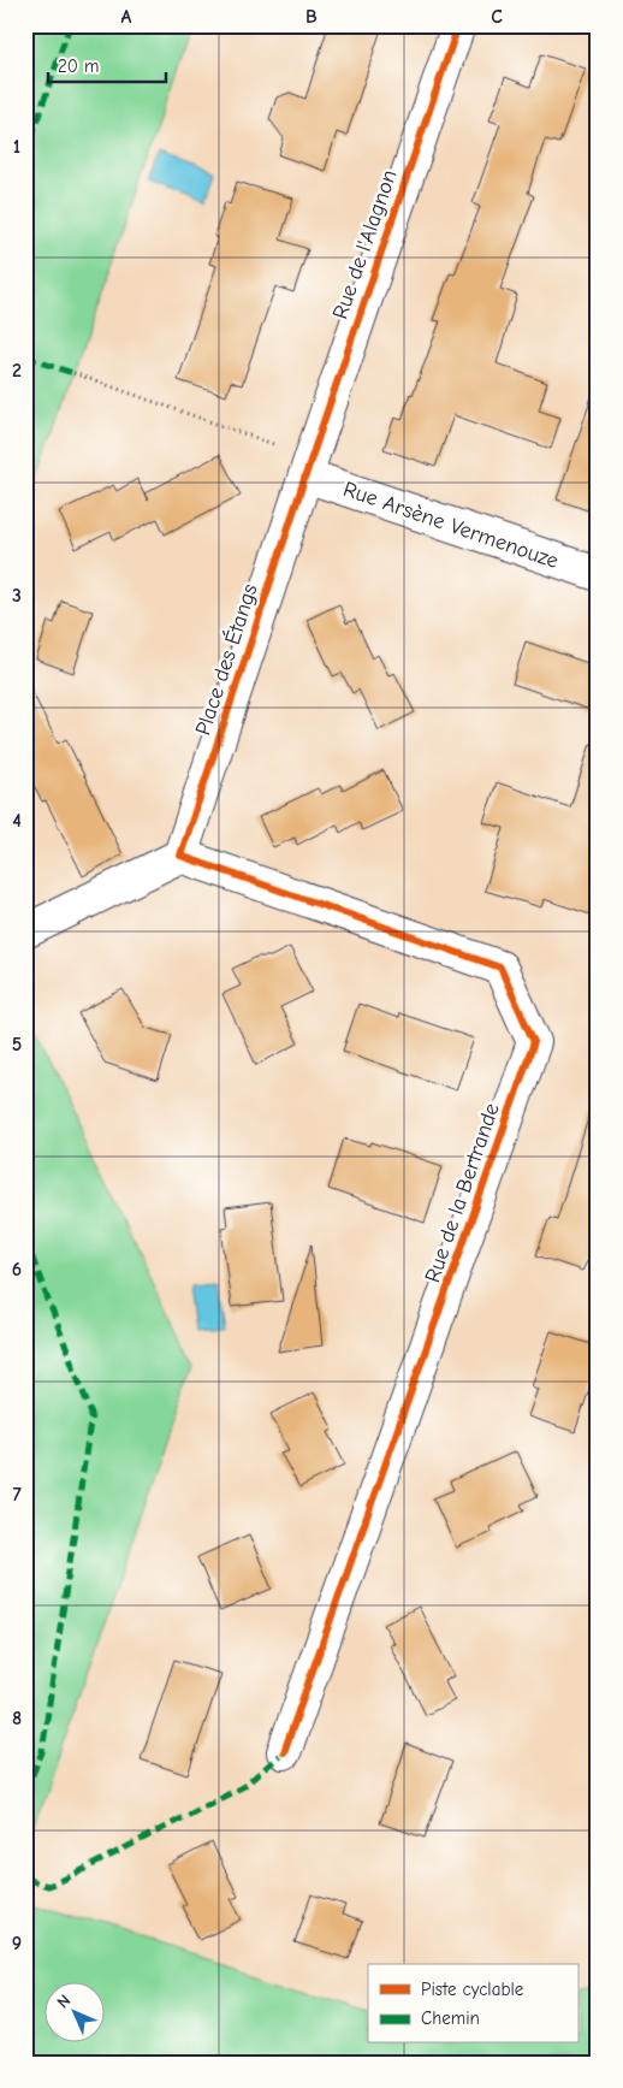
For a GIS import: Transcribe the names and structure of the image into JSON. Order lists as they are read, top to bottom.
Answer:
{
  "streets": {
    "street": [
      "Rue de l'Alagnon",
      "Rue Arsène Vermenouze",
      "Place des Étangs",
      "Rue de la Bertrande"
    ]
  },
  "crossings": [
    ["Rue de l'Alagnon", "Rue Arsène Vermenouze"],
    ["Rue de l'Alagnon", "Place des Étangs"],
    ["Rue Arsène Vermenouze", "Place des Étangs"],
    ["Place des Étangs", "Rue de la Bertrande"]
  ],
  "legend": ["Piste cyclable", "Chemin"],
  "scale_bar": "20 m",
  "north": "top left",
  "grid": {
    "columns": ["A", "B", "C"],
    "rows": [
      "1",
      "2",
      "3",
      "4",
      "5",
      "6",
      "7",
      "8",
      "9"
    ]
  }
}
